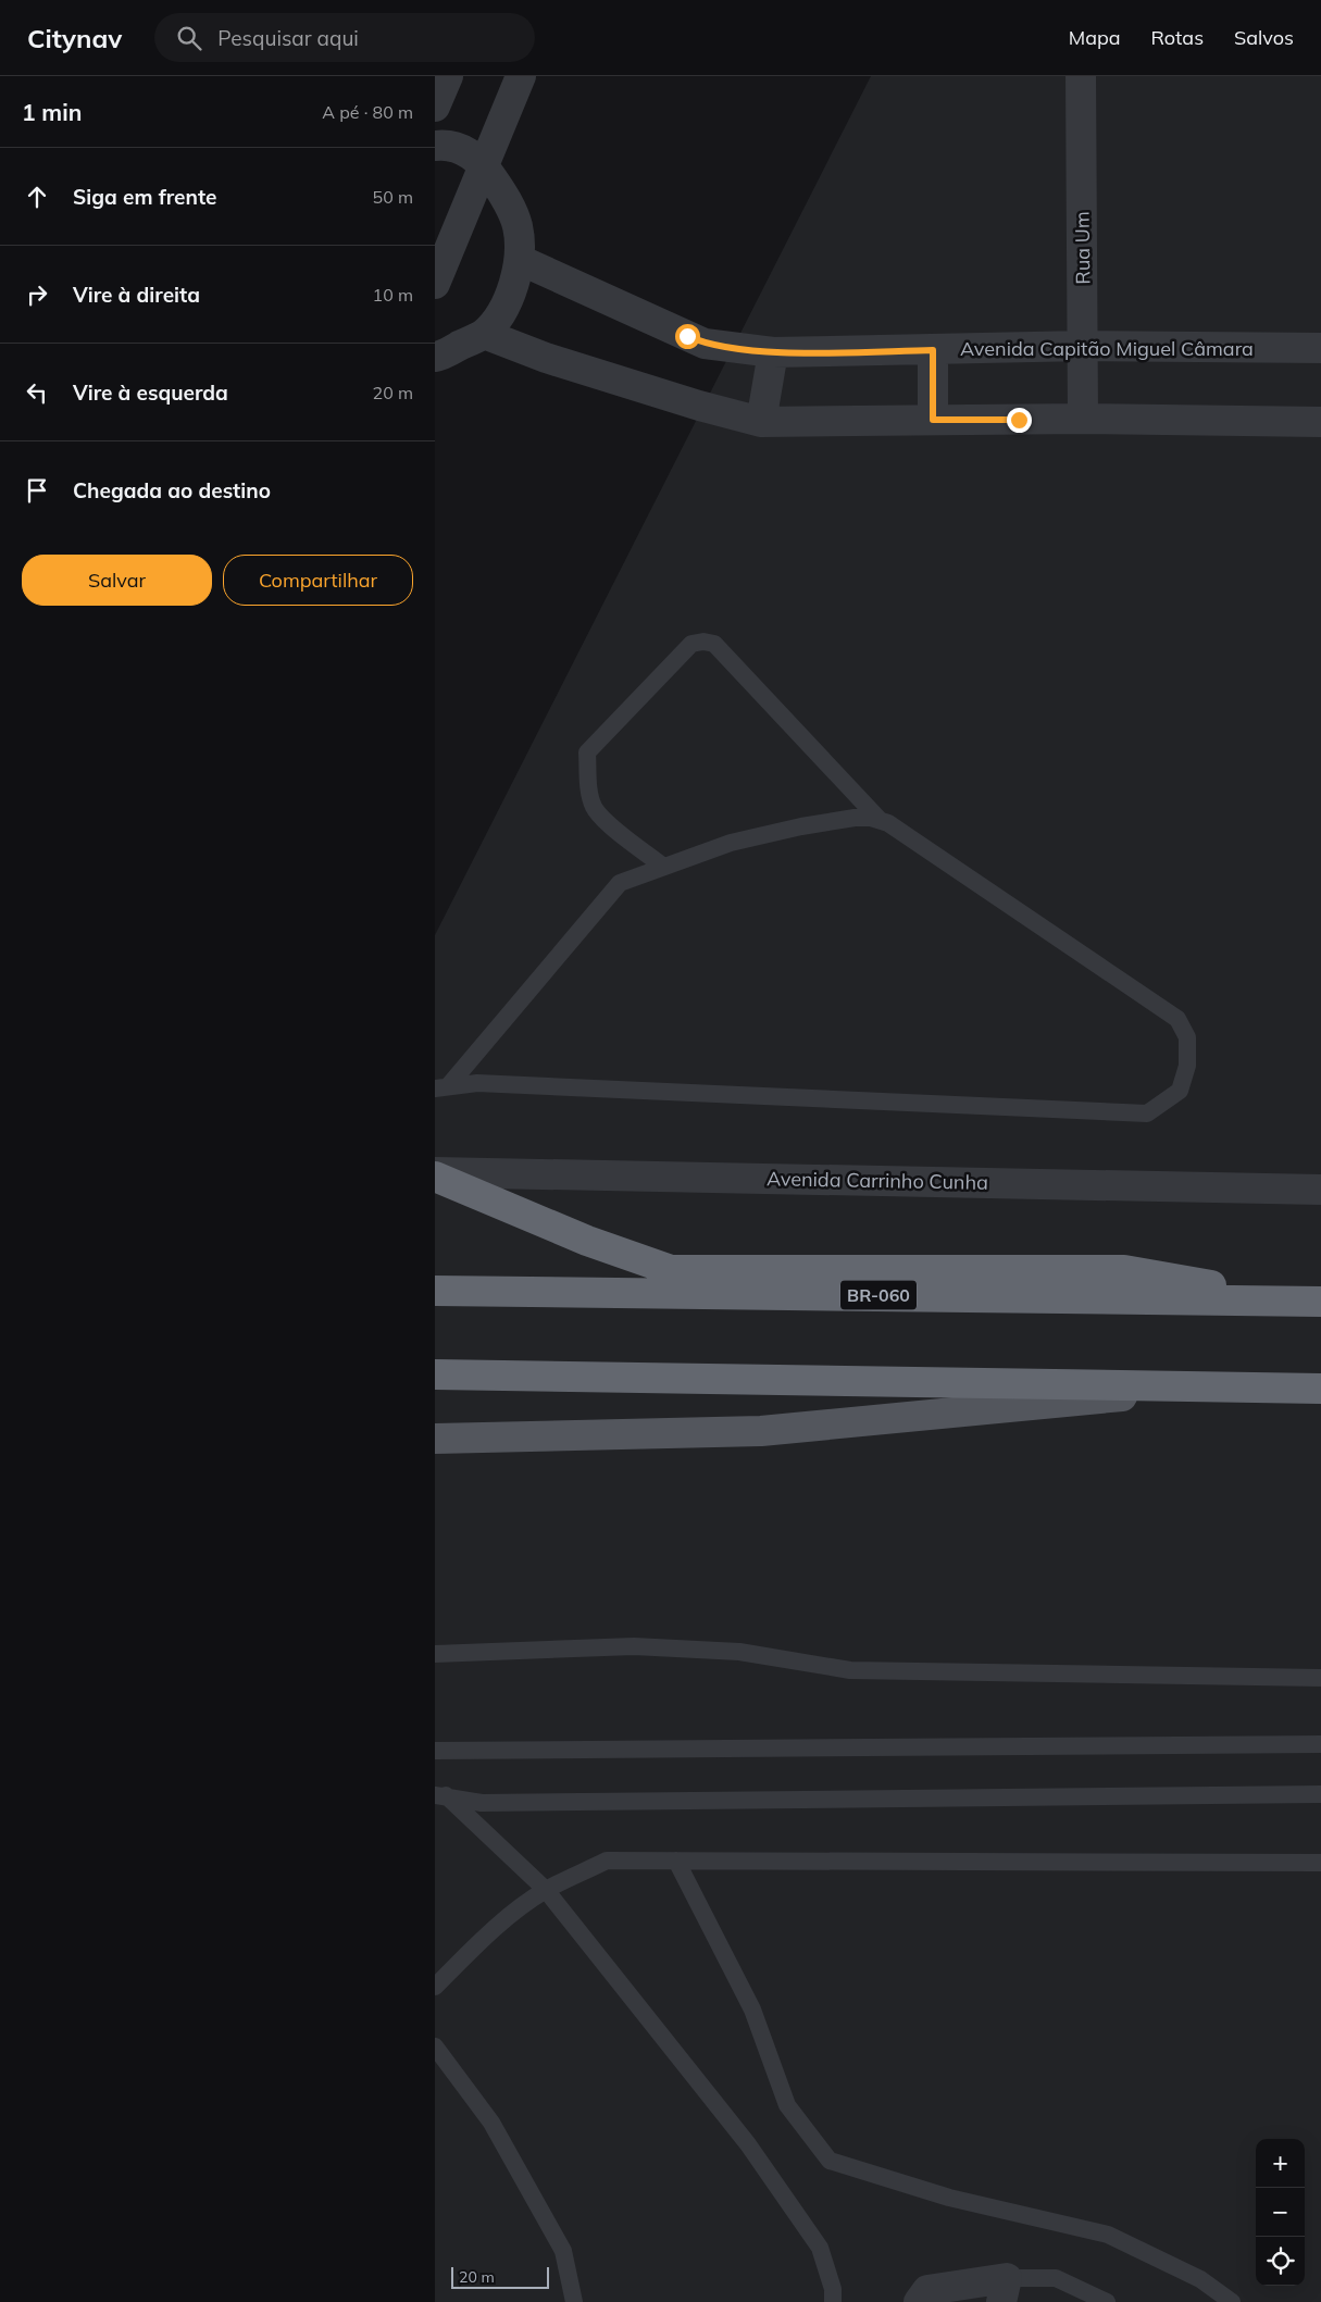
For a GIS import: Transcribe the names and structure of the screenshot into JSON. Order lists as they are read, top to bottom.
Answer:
{
  "streets": {
    "highway": ["BR-060"],
    "street": ["Rua Um", "Avenida Capitão Miguel Câmara", "Avenida Carrinho Cunha"]
  },
  "crossings": [
    ["Rua Um", "Avenida Capitão Miguel Câmara"]
  ],
  "scale_bar": "20 m",
  "page": {
    "header": "Citynav",
    "search": "Pesquisar aqui",
    "nav": ["Mapa", "Rotas", "Salvos"],
    "heading": ["1 min", "A pé · 80 m"],
    "list": [
      ["Siga em frente", "50 m"],
      ["Vire à direita", "10 m"],
      ["Vire à esquerda", "20 m"],
      "Chegada ao destino"
    ],
    "buttons": ["Salvar", "Compartilhar"],
    "map_buttons": ["+", "−"],
    "scale": "20 m"
  }
}
